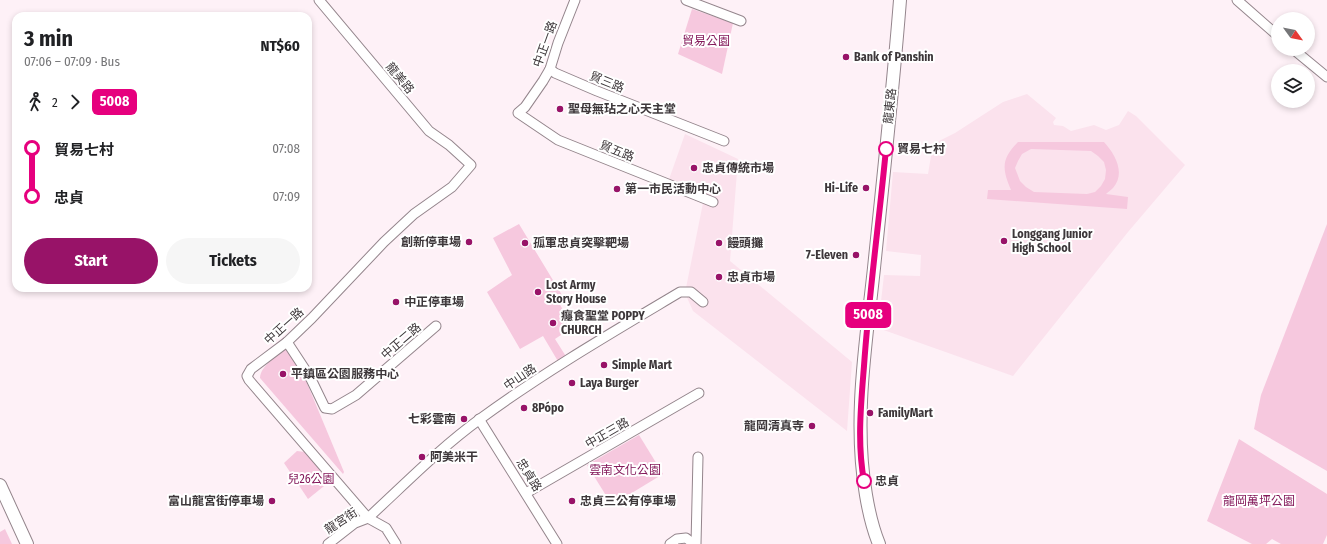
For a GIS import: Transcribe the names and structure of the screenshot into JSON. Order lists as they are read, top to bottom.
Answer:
{
  "streets": {
    "street": [
      "中正一路",
      "龍美路",
      "貿三路",
      "龍東路",
      "貿五路",
      "中正二路",
      "中山路",
      "中正三路",
      "忠貞路",
      "龍宮街"
    ]
  },
  "crossings": [
    ["中正一路", "龍美路"],
    ["中正一路", "貿三路"],
    ["中正一路", "貿五路"],
    ["中正一路", "中正二路"],
    ["中正一路", "中山路"],
    ["中正一路", "龍宮街"],
    ["中山路", "忠貞路"],
    ["中山路", "龍宮街"],
    ["中正三路", "忠貞路"]
  ],
  "parks": [
    "貿易公園",
    "雲南文化公園",
    "兒26公園",
    "龍岡萬坪公園"
  ],
  "places": [
    "Bank of Panshin",
    "聖母無玷之心天主堂",
    "貿易七村",
    "忠貞傳統市場",
    "Hi-Life",
    "第一市民活動中心",
    "Longgang Junior High School",
    "創新停車場",
    "孤軍忠貞突擊靶場",
    "饅頭攤",
    "7-Eleven",
    "忠貞市場",
    "Lost Army Story House",
    "中正停車場",
    "癮食聖堂 POPPY CHURCH",
    "Simple Mart",
    "平鎮區公園服務中心",
    "Laya Burger",
    "8Pópo",
    "FamilyMart",
    "七彩雲南",
    "龍岡清真寺",
    "阿美米干",
    "忠貞",
    "富山龍宮街停車場",
    "忠貞三公有停車場"
  ],
  "lines": ["bus line 5008"],
  "north": "bottom right",
  "page": {
    "on_map": "5008",
    "heading": ["3 min", "07:06 – 07:09 · Bus", "NT$60"],
    "legs": ["2", "5008"],
    "list": [
      {
        "name": "貿易七村",
        "value": "07:08"
      },
      {
        "name": "忠貞",
        "value": "07:09"
      }
    ],
    "buttons": ["Start", "Tickets"]
  }
}
